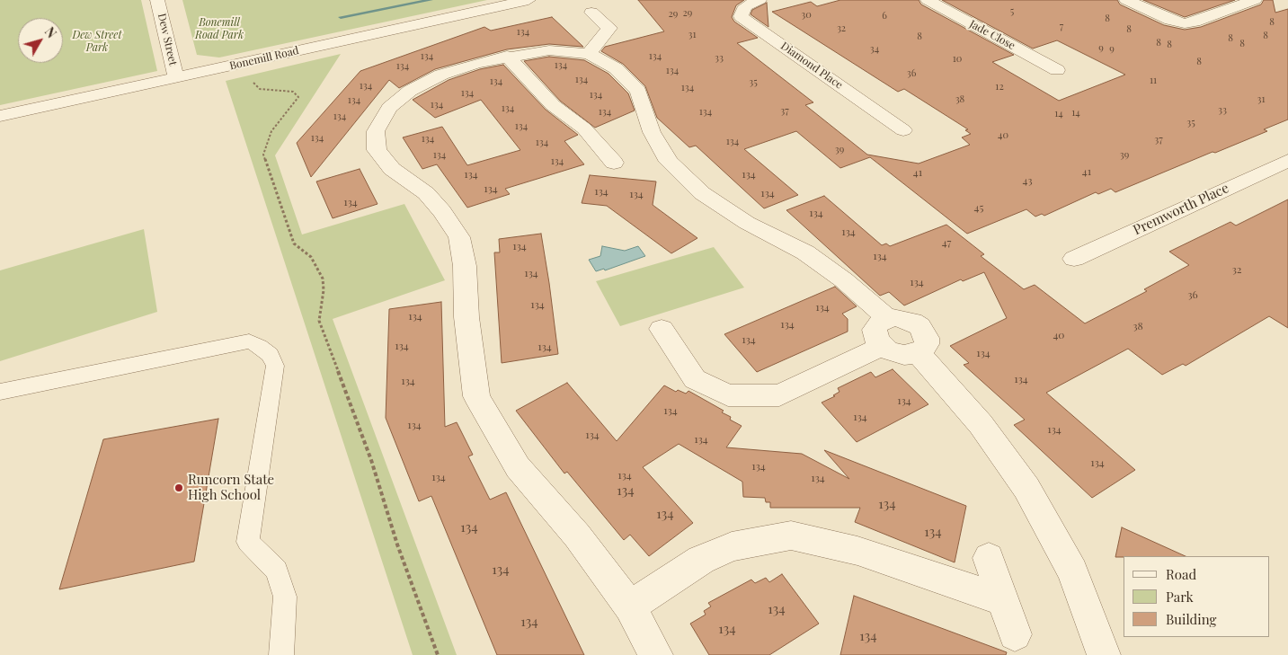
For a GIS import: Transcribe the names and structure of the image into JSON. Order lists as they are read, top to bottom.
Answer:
{
  "streets": {
    "street": [
      "Jade Close",
      "Dew Street",
      "Bonemill Road",
      "Diamond Place",
      "Premworth Place"
    ]
  },
  "crossings": [
    ["Dew Street", "Bonemill Road"]
  ],
  "parks": ["Bonemill Road Park", "Dew Street Park"],
  "places": ["Runcorn State High School"],
  "house_numbers": [
    "5",
    "29",
    "29",
    "30",
    "6",
    "8",
    "8",
    "7",
    "32",
    "8",
    "134",
    "31",
    "8",
    "8",
    "8",
    "8",
    "8",
    "8",
    "9",
    "34",
    "9",
    "134",
    "134",
    "33",
    "10",
    "8",
    "134",
    "134",
    "134",
    "36",
    "134",
    "11",
    "134",
    "35",
    "134",
    "12",
    "134",
    "134",
    "134",
    "38",
    "31",
    "134",
    "134",
    "134",
    "33",
    "37",
    "134",
    "134",
    "14",
    "14",
    "134",
    "35",
    "134",
    "40",
    "134",
    "134",
    "37",
    "134",
    "134",
    "39",
    "134",
    "39",
    "134",
    "41",
    "41",
    "134",
    "134",
    "43",
    "134",
    "134",
    "134",
    "134",
    "134",
    "45",
    "134",
    "134",
    "47",
    "134",
    "134",
    "32",
    "134",
    "134",
    "36",
    "134",
    "134",
    "134",
    "134",
    "38",
    "40",
    "134",
    "134",
    "134",
    "134",
    "134",
    "134",
    "134",
    "134",
    "134",
    "134",
    "134",
    "134",
    "134",
    "134",
    "134",
    "134",
    "134",
    "134",
    "134",
    "134",
    "134",
    "134",
    "134",
    "134",
    "134",
    "134",
    "134",
    "134"
  ],
  "legend": ["Road", "Park", "Building"],
  "north": "top right"
}
